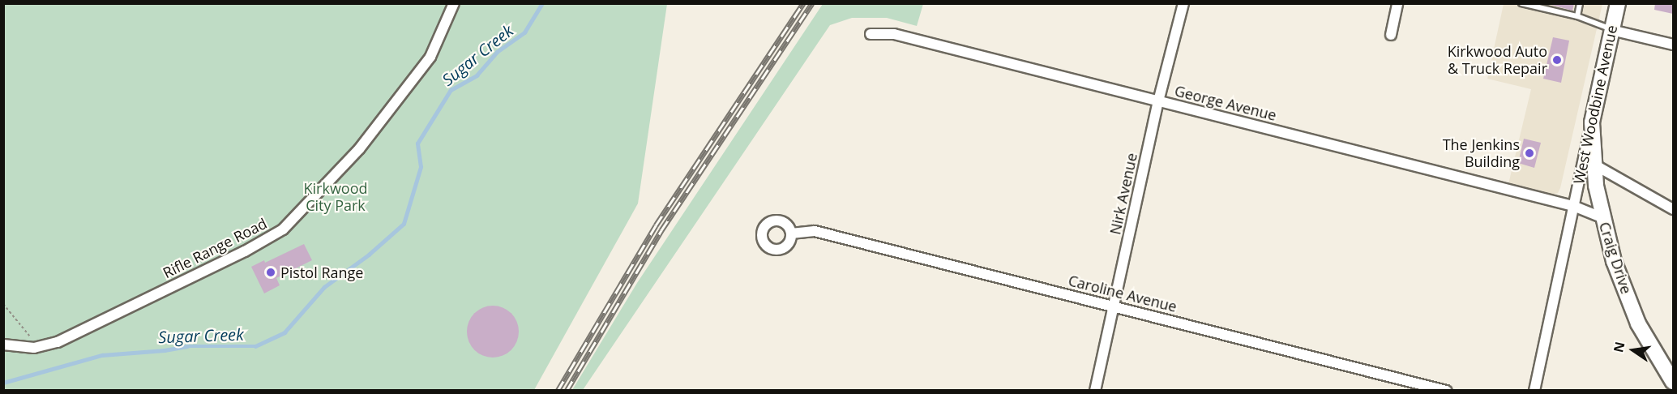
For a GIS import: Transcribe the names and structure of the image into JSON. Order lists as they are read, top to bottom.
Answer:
{
  "streets": {
    "street": [
      "George Avenue",
      "West Woodbine Avenue",
      "Nirk Avenue",
      "Rifle Range Road",
      "Craig Drive",
      "Caroline Avenue"
    ]
  },
  "crossings": [
    ["George Avenue", "West Woodbine Avenue"],
    ["George Avenue", "Nirk Avenue"],
    ["West Woodbine Avenue", "Craig Drive"],
    ["Nirk Avenue", "Caroline Avenue"]
  ],
  "water": ["Sugar Creek"],
  "parks": ["Kirkwood City Park"],
  "places": ["Kirkwood Auto & Truck Repair", "The Jenkins Building", "Pistol Range"],
  "north": "left"
}
